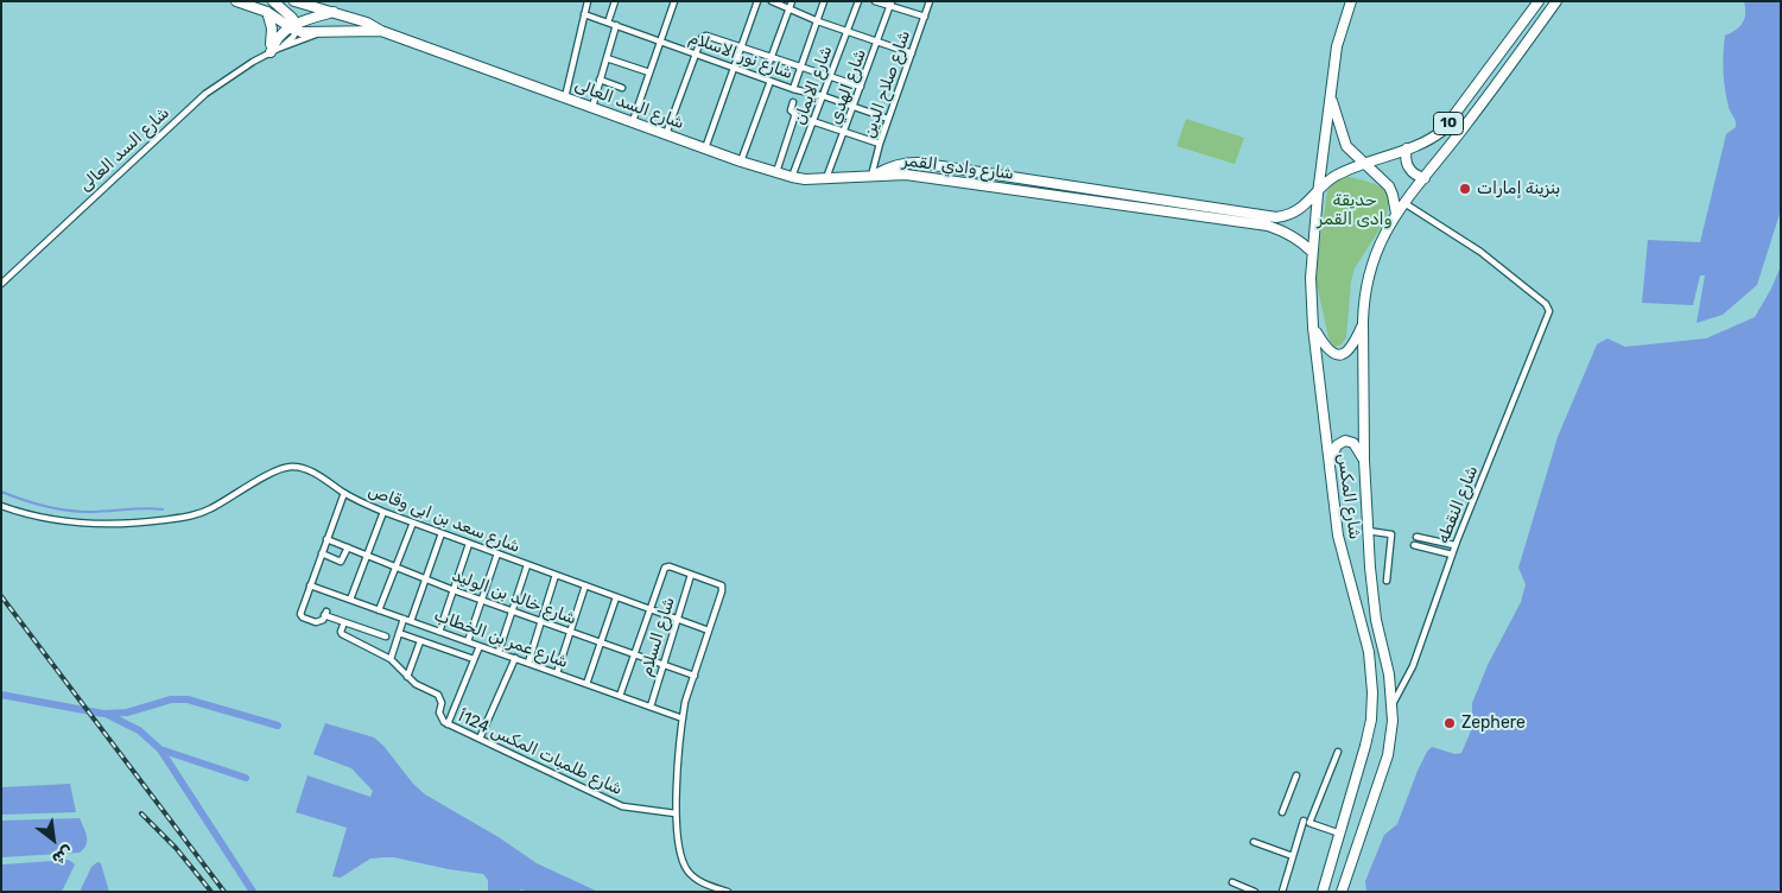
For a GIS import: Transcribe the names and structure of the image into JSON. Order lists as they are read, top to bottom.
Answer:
{
  "streets": {
    "main road": [
      "شارع السد العالى",
      "10",
      "شارع وادي القمر",
      "شارع المكس"
    ],
    "street": [
      "شارع نور الاسلام",
      "شارع صلاح الدين",
      "شارع الايمان",
      "شارع الهدي",
      "شارع النقطه",
      "شارع سعد بن ابى وقاص",
      "شارع خالد بن الوليد",
      "شارع السلام",
      "شارع عمر بن الخطاب",
      "شارع طلمبات المكس 124أ"
    ]
  },
  "crossings": [
    ["شارع نور الاسلام", "شارع صلاح الدين"],
    ["شارع نور الاسلام", "شارع الايمان"],
    ["شارع نور الاسلام", "شارع الهدي"],
    ["شارع صلاح الدين", "شارع السد العالى"],
    ["شارع صلاح الدين", "شارع وادي القمر"],
    ["شارع الايمان", "شارع السد العالى"],
    ["شارع الهدي", "شارع السد العالى"],
    ["شارع السد العالى", "شارع وادي القمر"],
    ["10", "شارع وادي القمر"],
    ["10", "شارع المكس"],
    ["10", "شارع النقطه"],
    ["شارع وادي القمر", "شارع المكس"],
    ["شارع المكس", "شارع النقطه"],
    ["شارع سعد بن ابى وقاص", "شارع السلام"],
    ["شارع خالد بن الوليد", "شارع السلام"],
    ["شارع السلام", "شارع عمر بن الخطاب"]
  ],
  "parks": ["حديقة وادى القمر"],
  "places": ["بنزينة إمارات", "Zephere"],
  "north": "bottom right"
}
